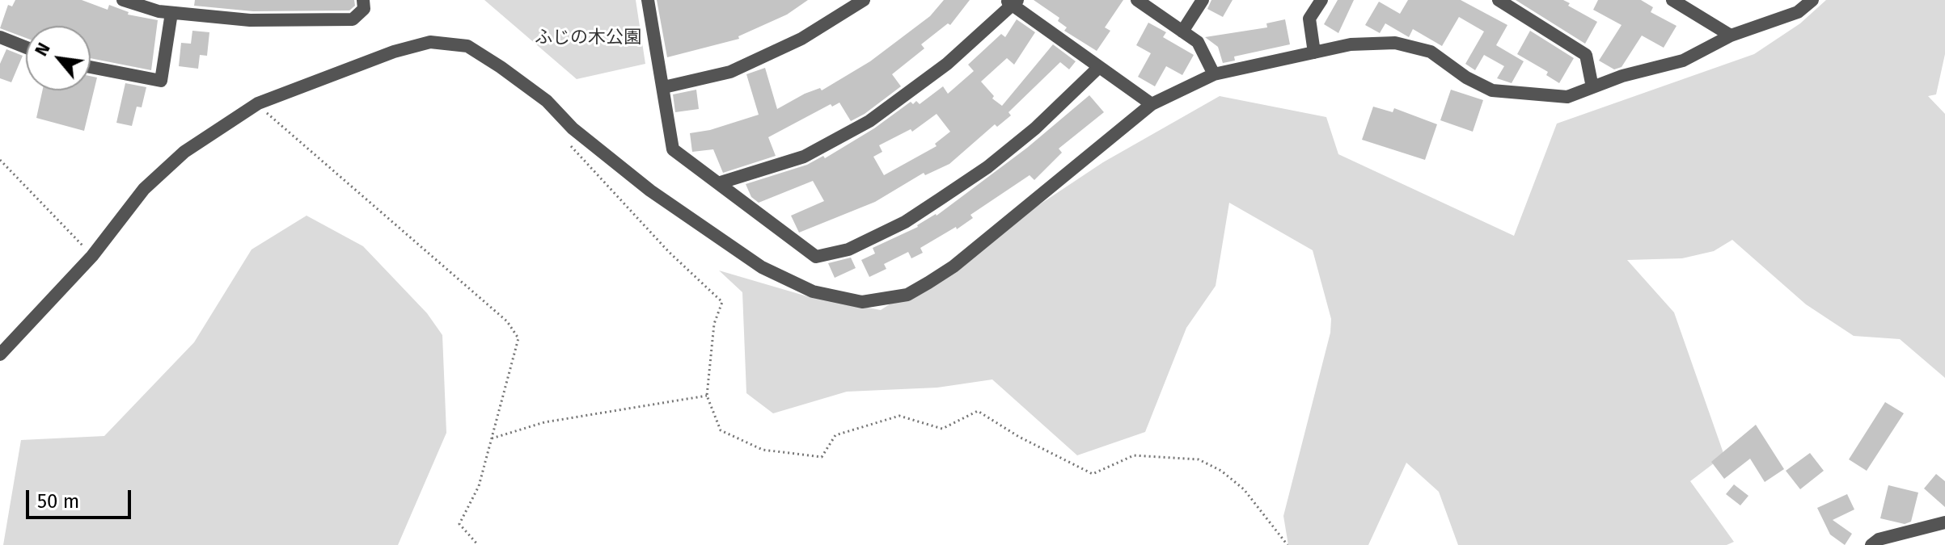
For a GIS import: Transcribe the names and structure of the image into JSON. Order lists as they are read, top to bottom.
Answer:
{
  "parks": ["ふじの木公園"],
  "scale_bar": "50 m",
  "north": "top left"
}
